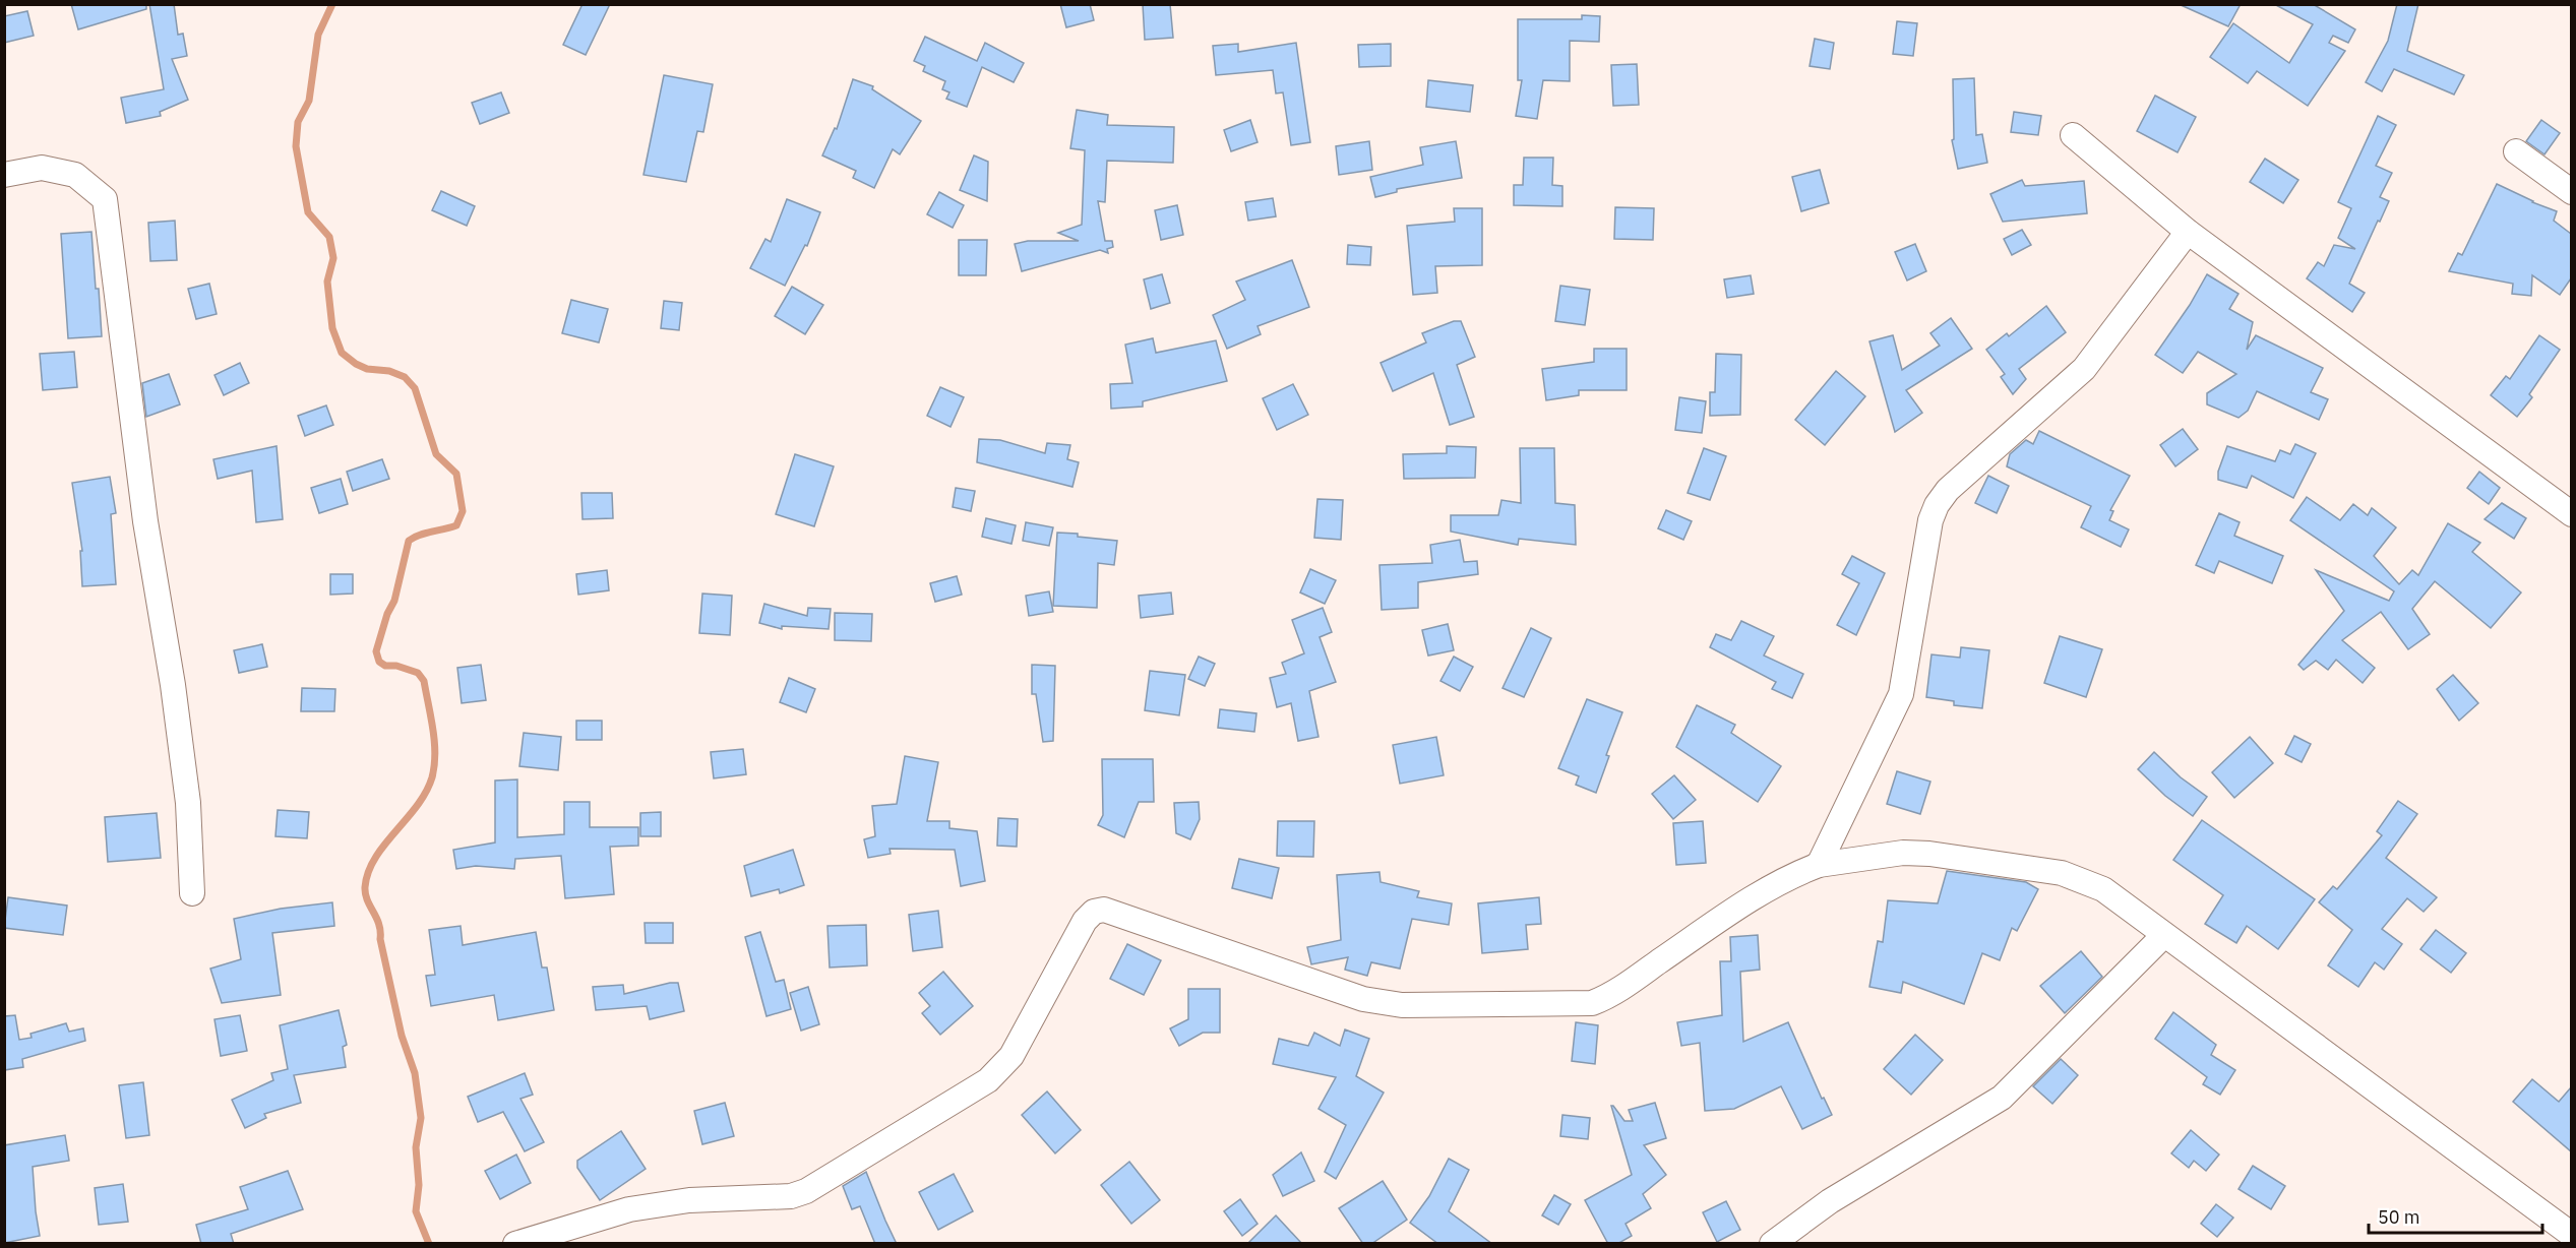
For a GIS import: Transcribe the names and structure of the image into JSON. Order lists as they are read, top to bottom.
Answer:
{
  "scale_bar": "50 m"
}
